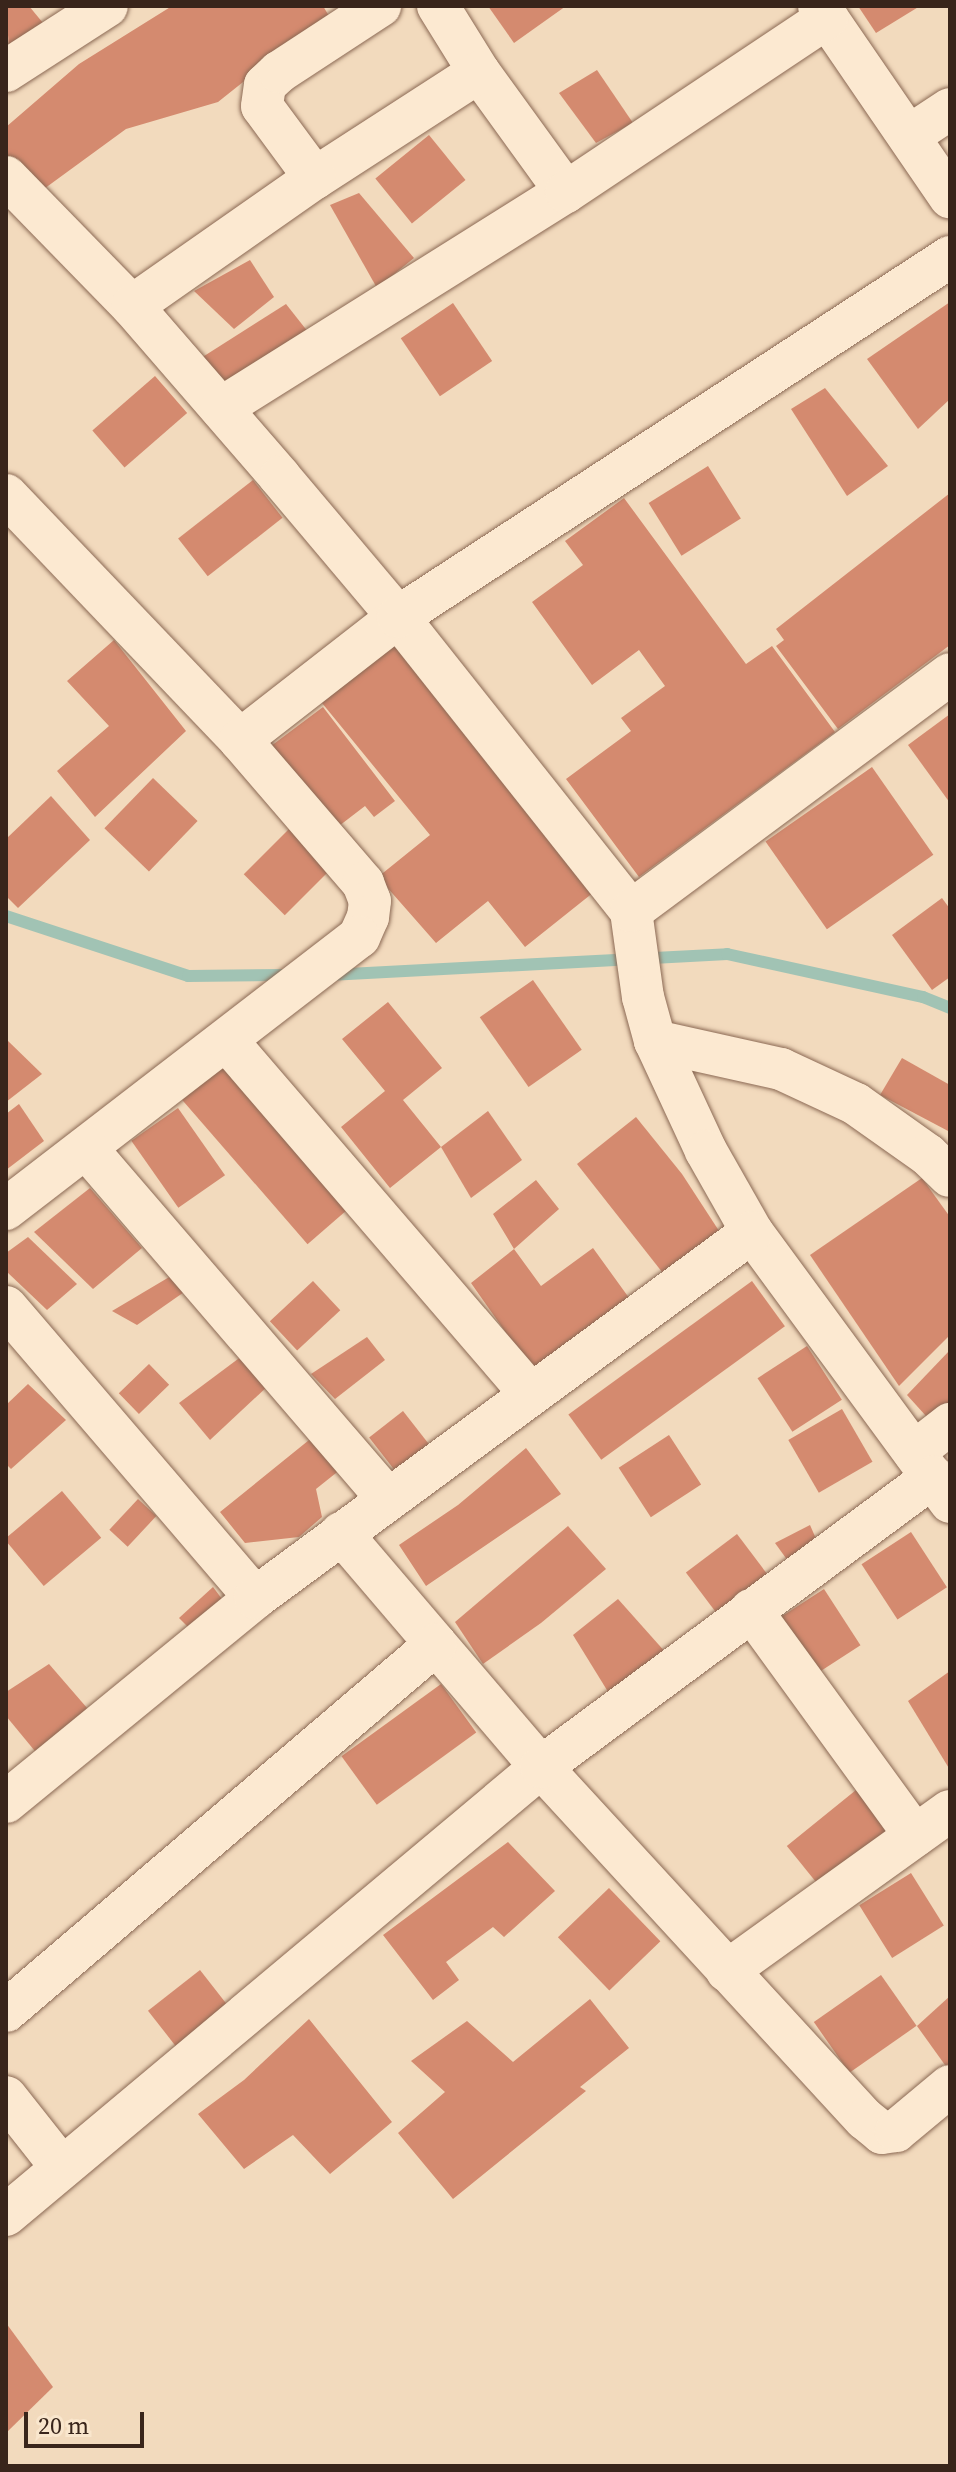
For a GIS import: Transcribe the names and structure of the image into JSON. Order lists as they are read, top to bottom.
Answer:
{
  "scale_bar": "20 m"
}
